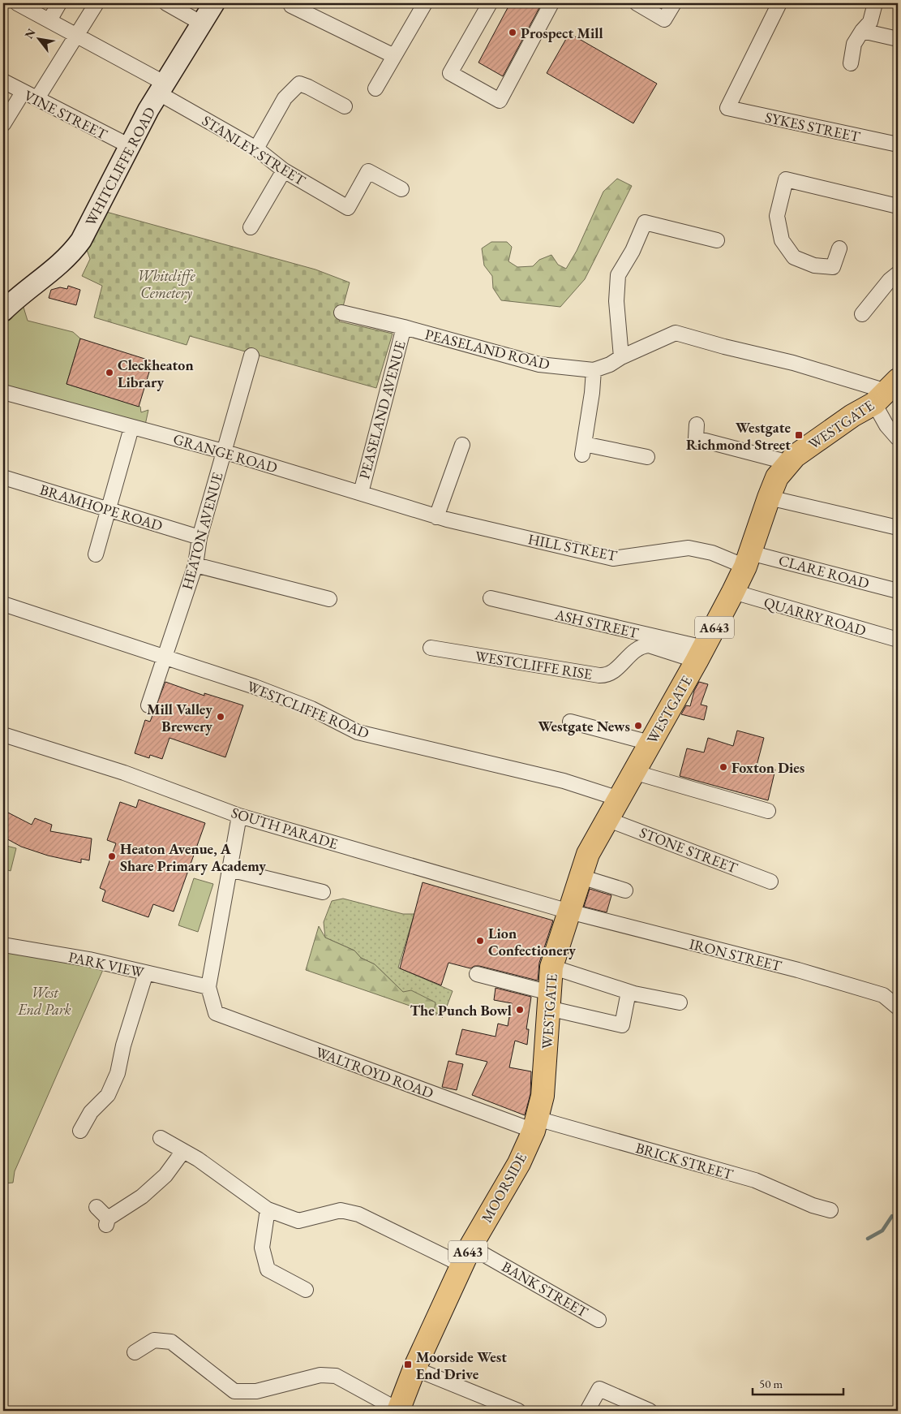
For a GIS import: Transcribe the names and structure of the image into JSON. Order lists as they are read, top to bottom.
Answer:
{
  "streets": {
    "main road": [
      "WHITCLIFFE ROAD",
      "WESTGATE",
      "A643",
      "MOORSIDE"
    ],
    "street": [
      "VINE STREET",
      "SYKES STREET",
      "STANLEY STREET",
      "PEASELAND ROAD",
      "PEASELAND AVENUE",
      "GRANGE ROAD",
      "BRAMHOPE ROAD",
      "HEATON AVENUE",
      "HILL STREET",
      "CLARE ROAD",
      "QUARRY ROAD",
      "ASH STREET",
      "WESTCLIFFE RISE",
      "WESTCLIFFE ROAD",
      "SOUTH PARADE",
      "STONE STREET",
      "IRON STREET",
      "PARK VIEW",
      "WALTROYD ROAD",
      "BRICK STREET",
      "BANK STREET"
    ]
  },
  "crossings": [
    ["VINE STREET", "WHITCLIFFE ROAD"],
    ["STANLEY STREET", "WHITCLIFFE ROAD"],
    ["PEASELAND ROAD", "PEASELAND AVENUE"],
    ["PEASELAND ROAD", "WESTGATE"],
    ["PEASELAND AVENUE", "GRANGE ROAD"],
    ["WESTGATE", "HILL STREET"],
    ["WESTGATE", "CLARE ROAD"],
    ["WESTGATE", "QUARRY ROAD"],
    ["WESTGATE", "ASH STREET"],
    ["WESTGATE", "WESTCLIFFE RISE"],
    ["WESTGATE", "WESTCLIFFE ROAD"],
    ["WESTGATE", "SOUTH PARADE"],
    ["WESTGATE", "STONE STREET"],
    ["WESTGATE", "IRON STREET"],
    ["WESTGATE", "MOORSIDE"],
    ["GRANGE ROAD", "HEATON AVENUE"],
    ["GRANGE ROAD", "HILL STREET"],
    ["BRAMHOPE ROAD", "HEATON AVENUE"],
    ["HEATON AVENUE", "WESTCLIFFE ROAD"],
    ["HILL STREET", "CLARE ROAD"],
    ["ASH STREET", "WESTCLIFFE RISE"],
    ["SOUTH PARADE", "IRON STREET"],
    ["PARK VIEW", "WALTROYD ROAD"],
    ["WALTROYD ROAD", "BRICK STREET"],
    ["WALTROYD ROAD", "MOORSIDE"],
    ["BRICK STREET", "MOORSIDE"],
    ["MOORSIDE", "BANK STREET"]
  ],
  "parks": ["Whitcliffe Cemetery", "West End Park"],
  "places": {
    "other": [
      "Prospect Mill",
      "Cleckheaton Library",
      "Mill Valley Brewery",
      "Westgate News",
      "Foxton Dies",
      "Heaton Avenue, A Share Primary Academy",
      "Lion Confectionery",
      "The Punch Bowl"
    ],
    "transit": ["Westgate Richmond Street", "Moorside West End Drive"]
  },
  "scale_bar": "50 m",
  "north": "top left"
}
